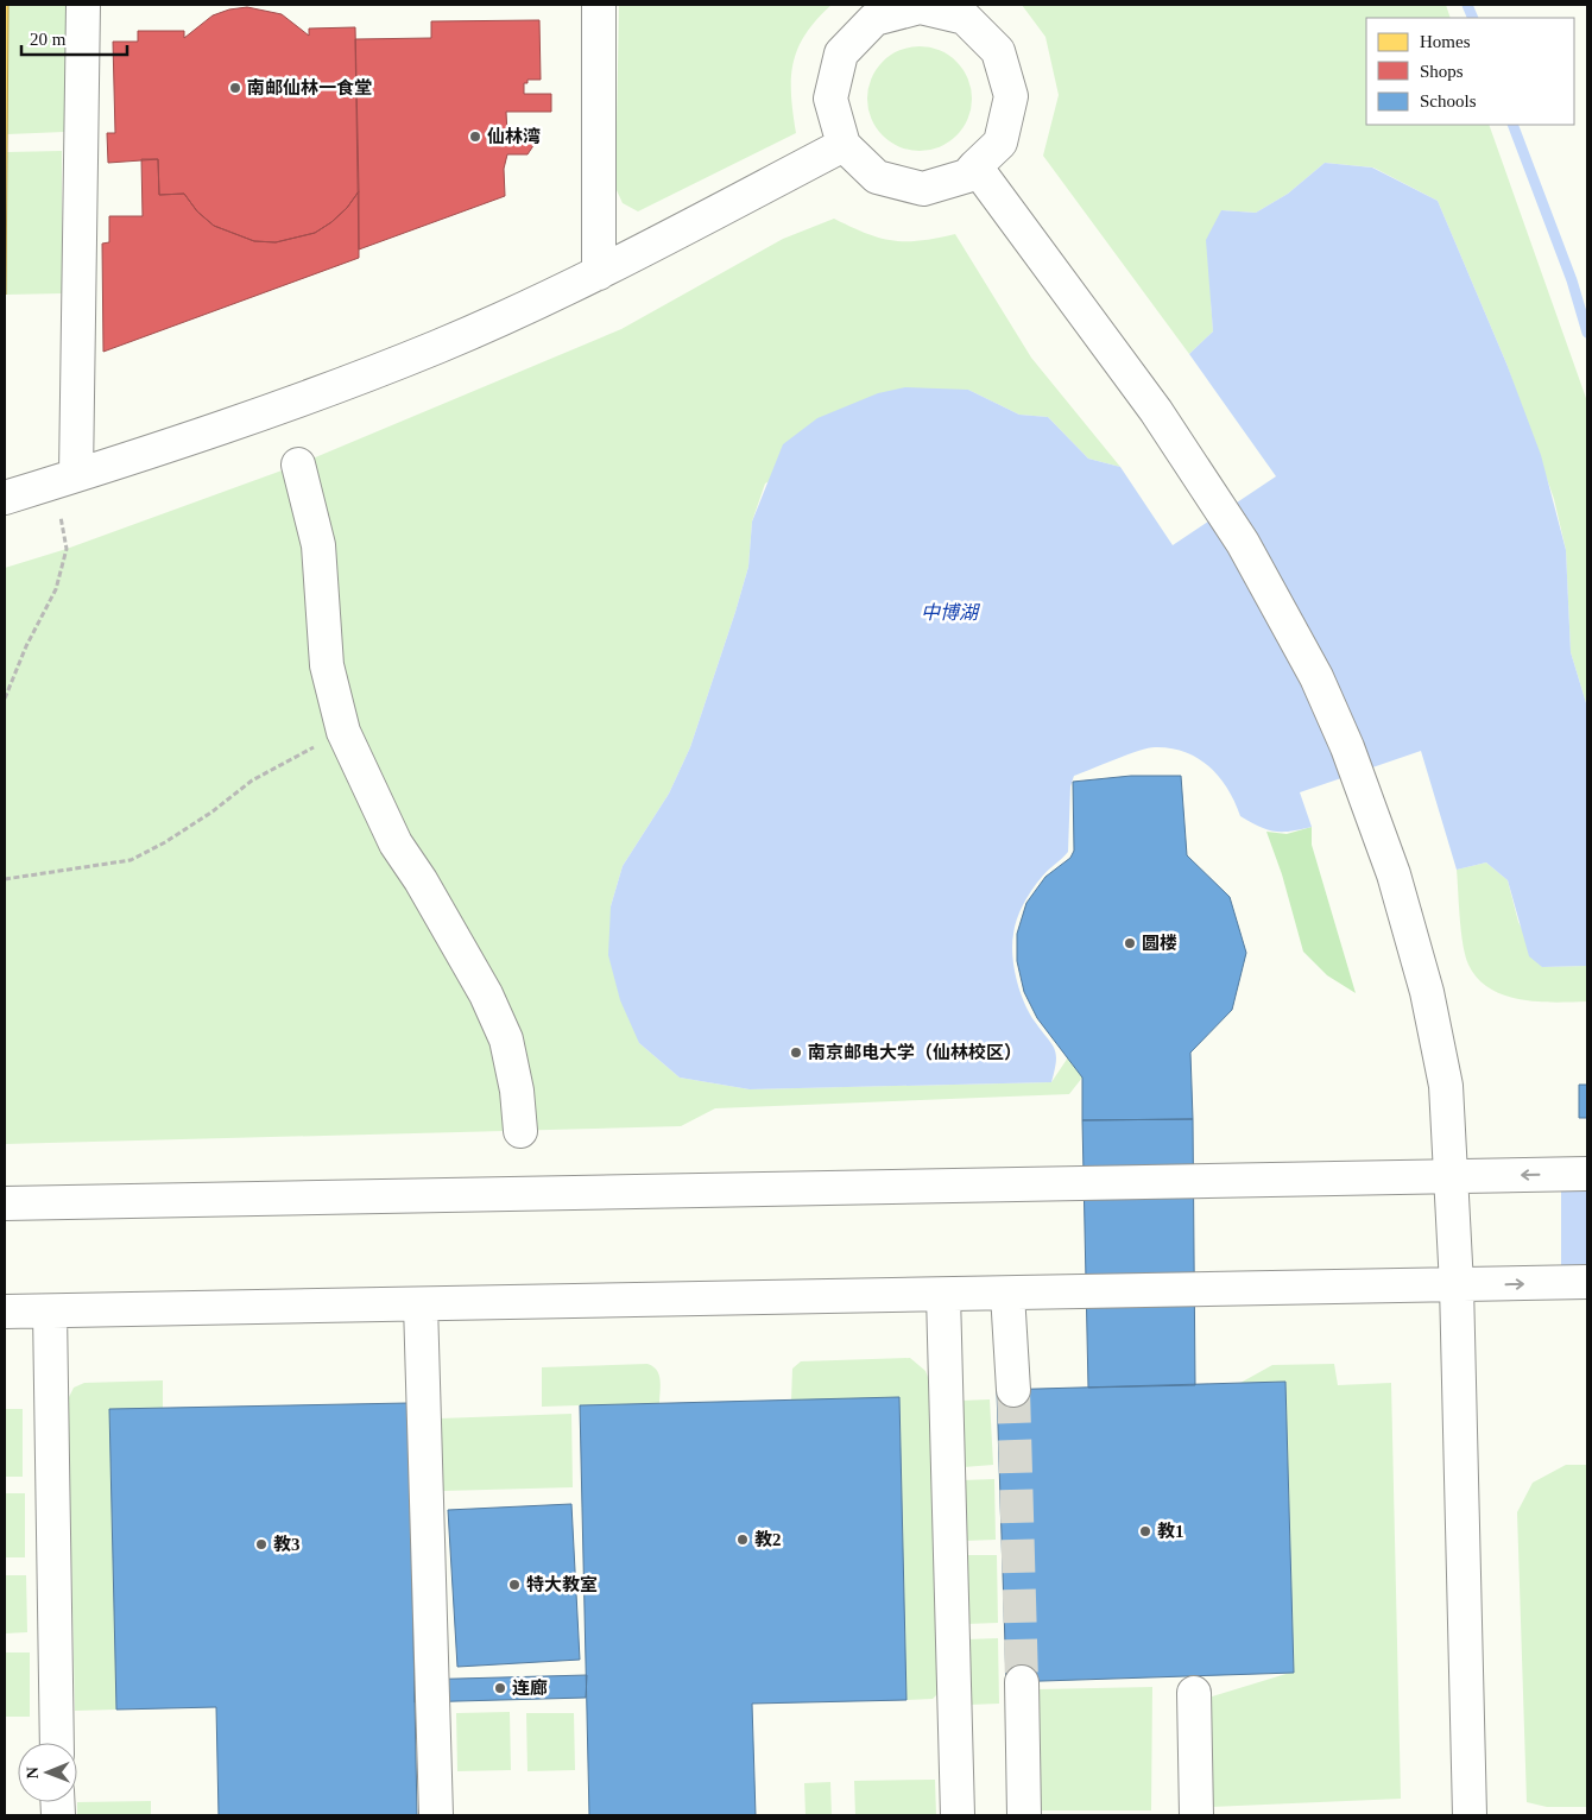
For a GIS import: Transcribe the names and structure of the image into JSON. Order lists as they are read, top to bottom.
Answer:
{
  "water": ["中博湖"],
  "places": [
    "南邮仙林一食堂",
    "仙林湾",
    "圆楼",
    "南京邮电大学（仙林校区）",
    "教1",
    "教2",
    "教3",
    "特大教室",
    "连廊"
  ],
  "legend": ["Homes", "Shops", "Schools"],
  "scale_bar": "20 m",
  "north": "left"
}
